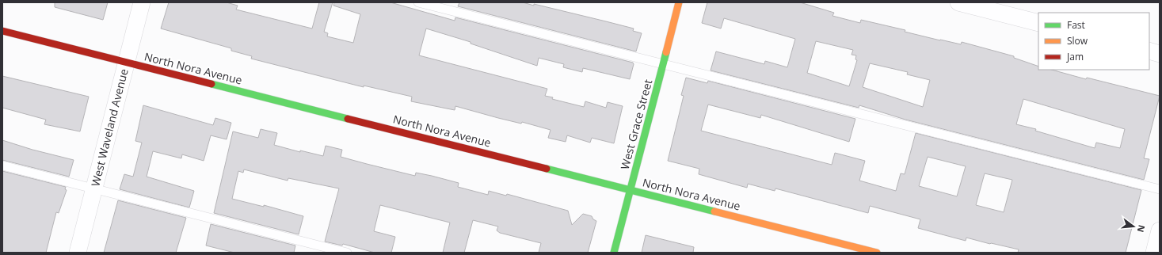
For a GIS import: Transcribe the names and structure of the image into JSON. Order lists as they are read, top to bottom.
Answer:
{
  "streets": {
    "street": ["North Nora Avenue", "West Grace Street", "West Waveland Avenue"]
  },
  "crossings": [
    ["North Nora Avenue", "West Grace Street"],
    ["North Nora Avenue", "West Waveland Avenue"]
  ],
  "legend": ["Fast", "Slow", "Jam"],
  "north": "right"
}
